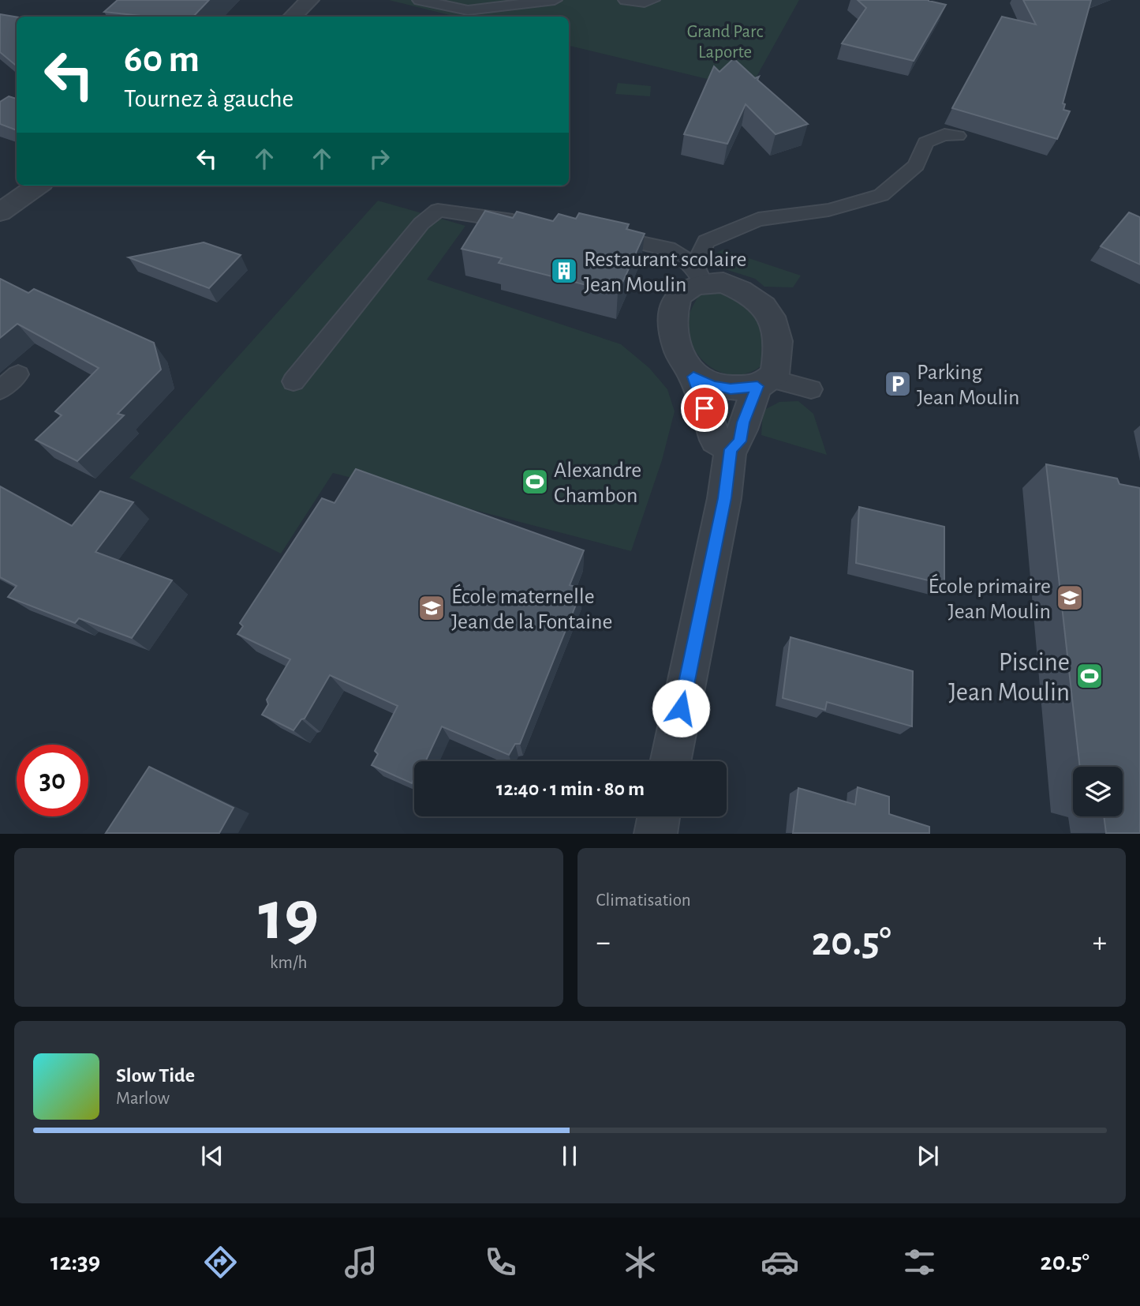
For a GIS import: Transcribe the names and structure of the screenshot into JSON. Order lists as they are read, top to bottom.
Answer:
{
  "parks": ["Grand Parc Laporte"],
  "places": {
    "building": ["Restaurant scolaire Jean Moulin"],
    "parking": ["Parking Jean Moulin"],
    "sports": ["Alexandre Chambon", "Piscine Jean Moulin"],
    "school or university": ["École primaire Jean Moulin", "École maternelle Jean de la Fontaine"]
  },
  "page": {
    "turn": ["60 m", "Tournez à gauche"],
    "limit": "30",
    "trip": "12:40 · 1 min · 80 m",
    "tile": [
      ["19", "km/h"],
      "Climatisation"
    ],
    "heat": ["−", "20.5°", "+"],
    "song": ["Slow Tide", "Marlow"],
    "tabs": ["12:39", "20.5°"]
  }
}
